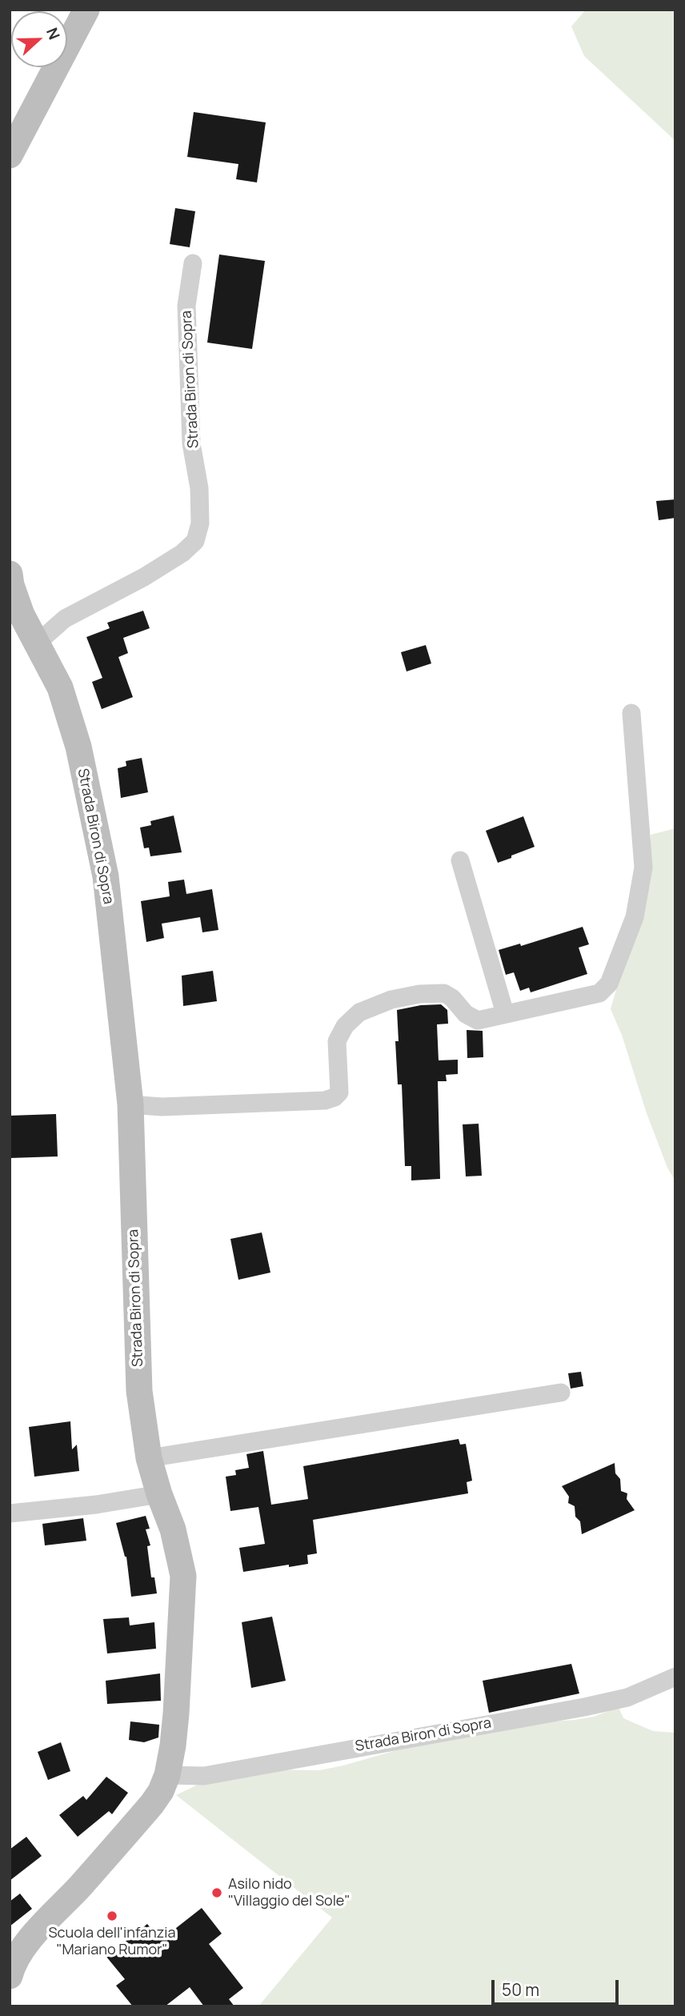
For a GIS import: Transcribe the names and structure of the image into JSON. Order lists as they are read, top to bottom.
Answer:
{
  "streets": {
    "street": ["Strada Biron di Sopra"]
  },
  "places": ["Asilo nido \"Villaggio del Sole\"", "Scuola dell'infanzia \"Mariano Rumor\""],
  "scale_bar": "50 m",
  "north": "right"
}
